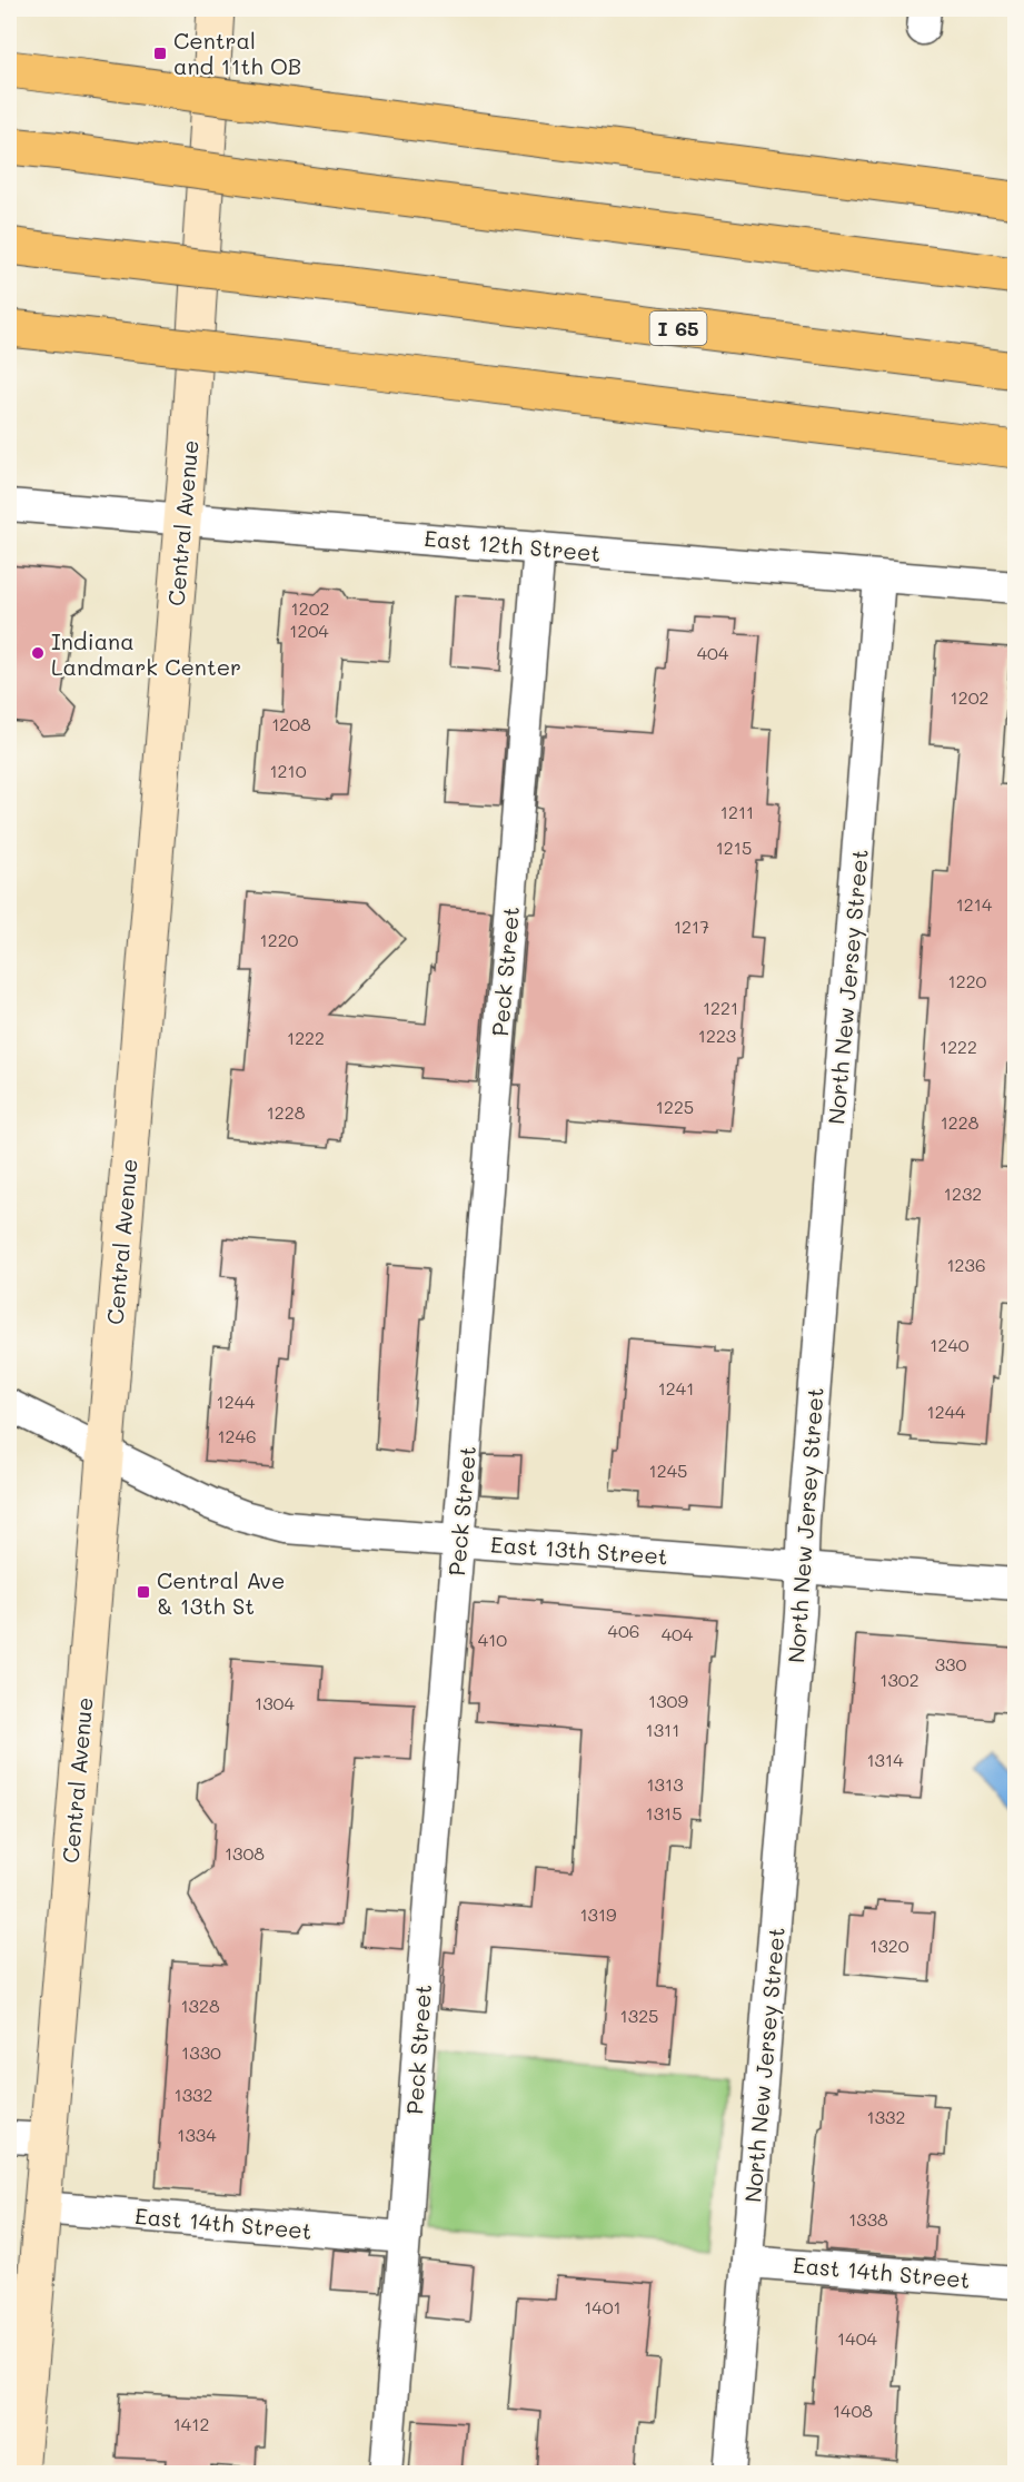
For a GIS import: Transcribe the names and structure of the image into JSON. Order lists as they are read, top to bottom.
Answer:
{
  "streets": {
    "highway": ["I 65"],
    "main road": ["Central Avenue"],
    "street": [
      "East 12th Street",
      "Peck Street",
      "North New Jersey Street",
      "East 13th Street",
      "East 14th Street"
    ]
  },
  "crossings": [
    ["Central Avenue", "East 12th Street"],
    ["Central Avenue", "East 13th Street"],
    ["Central Avenue", "East 14th Street"],
    ["East 12th Street", "Peck Street"],
    ["East 12th Street", "North New Jersey Street"],
    ["Peck Street", "East 13th Street"],
    ["Peck Street", "East 14th Street"],
    ["North New Jersey Street", "East 13th Street"],
    ["North New Jersey Street", "East 14th Street"]
  ],
  "places": {
    "transit": ["Central and 11th OB", "Central Ave & 13th St"],
    "other": ["Indiana Landmark Center"]
  },
  "house_numbers": [
    "1202",
    "1204",
    "404",
    "1202",
    "1208",
    "1210",
    "1211",
    "1215",
    "1214",
    "1217",
    "1220",
    "1220",
    "1221",
    "1223",
    "1222",
    "1222",
    "1225",
    "1228",
    "1228",
    "1232",
    "1236",
    "1240",
    "1241",
    "1244",
    "1244",
    "1246",
    "1245",
    "406",
    "404",
    "410",
    "330",
    "1302",
    "1309",
    "1304",
    "1311",
    "1314",
    "1313",
    "1315",
    "1308",
    "1319",
    "1320",
    "1328",
    "1325",
    "1330",
    "1332",
    "1332",
    "1334",
    "1338",
    "1401",
    "1404",
    "1408",
    "1412"
  ]
}
